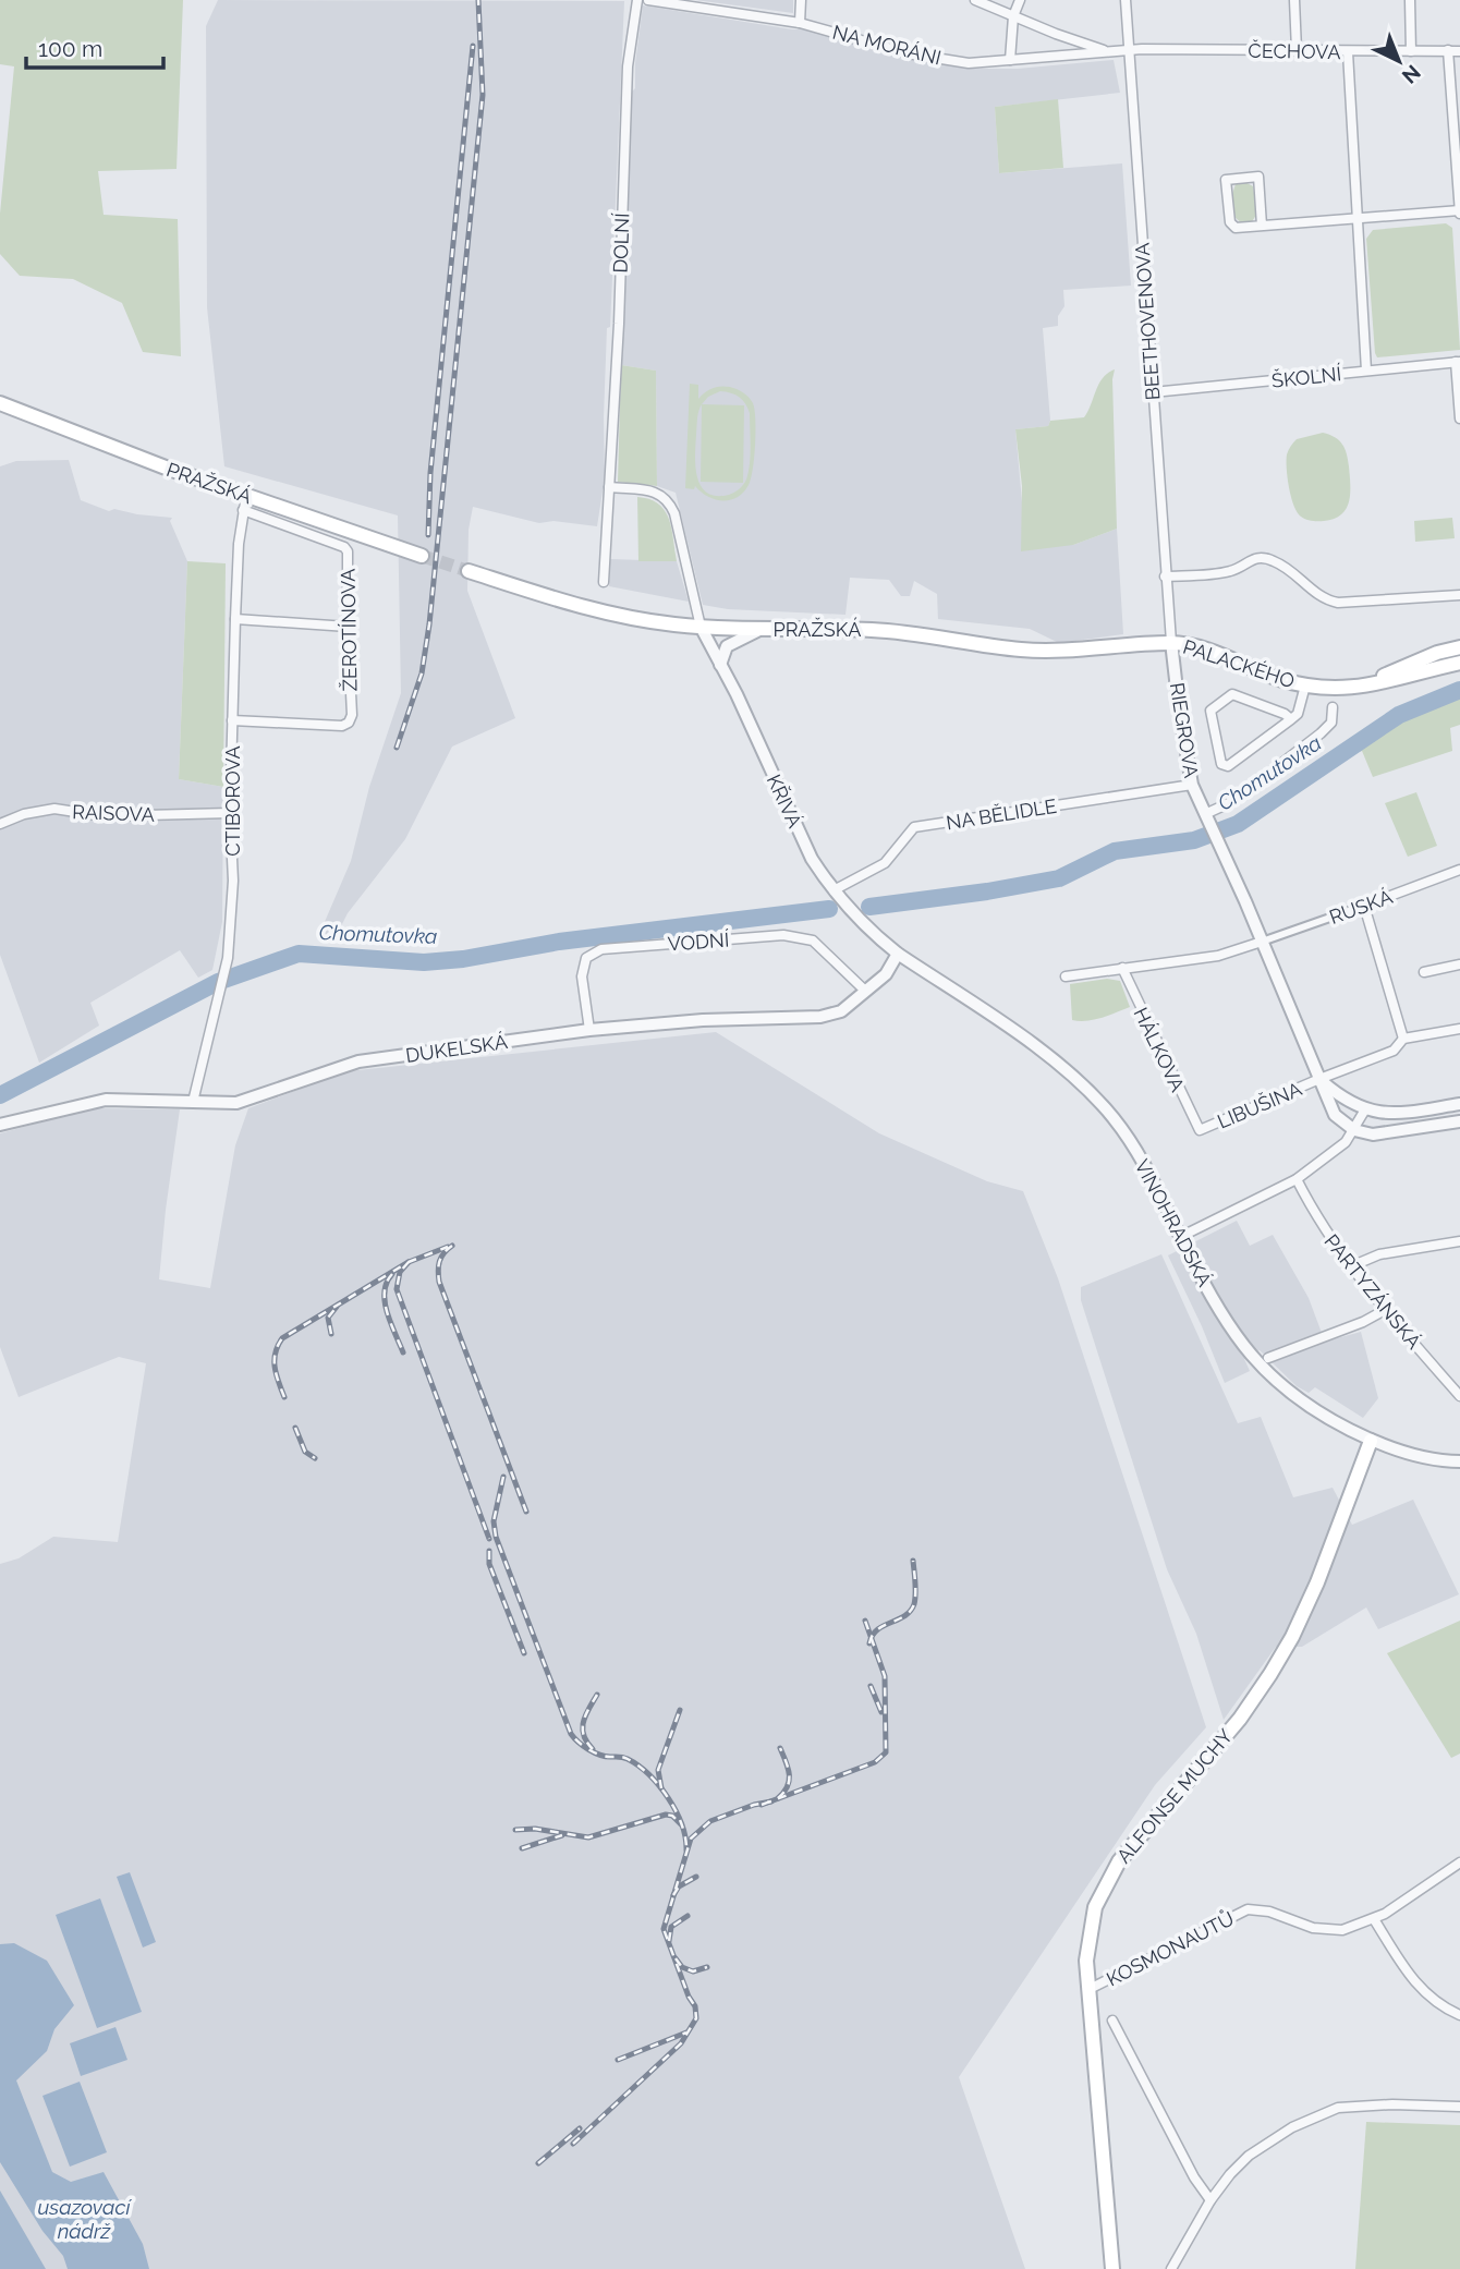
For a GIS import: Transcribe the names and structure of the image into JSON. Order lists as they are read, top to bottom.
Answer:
{
  "streets": {
    "main road": ["PRAŽSKÁ", "PALACKÉHO", "ALFONSE MUCHY"],
    "street": [
      "NA MORÁNI",
      "ČECHOVA",
      "DOLNÍ",
      "BEETHOVENOVA",
      "ŠKOLNÍ",
      "ŽEROTÍNOVA",
      "RIEGROVA",
      "CTIBOROVA",
      "KŘIVÁ",
      "RAISOVA",
      "NA BĚLIDLE",
      "RUSKÁ",
      "VODNÍ",
      "DUKELSKÁ",
      "HÁLKOVA",
      "LIBUŠINA",
      "VINOHRADSKÁ",
      "PARTYZÁNSKÁ",
      "KOSMONAUTŮ"
    ]
  },
  "crossings": [
    ["NA MORÁNI", "ČECHOVA"],
    ["NA MORÁNI", "BEETHOVENOVA"],
    ["ČECHOVA", "BEETHOVENOVA"],
    ["BEETHOVENOVA", "ŠKOLNÍ"],
    ["BEETHOVENOVA", "PRAŽSKÁ"],
    ["BEETHOVENOVA", "PALACKÉHO"],
    ["BEETHOVENOVA", "RIEGROVA"],
    ["PRAŽSKÁ", "PALACKÉHO"],
    ["PRAŽSKÁ", "RIEGROVA"],
    ["PRAŽSKÁ", "CTIBOROVA"],
    ["PRAŽSKÁ", "KŘIVÁ"],
    ["ŽEROTÍNOVA", "CTIBOROVA"],
    ["PALACKÉHO", "RIEGROVA"],
    ["RIEGROVA", "NA BĚLIDLE"],
    ["RIEGROVA", "RUSKÁ"],
    ["RIEGROVA", "LIBUŠINA"],
    ["CTIBOROVA", "RAISOVA"],
    ["CTIBOROVA", "DUKELSKÁ"],
    ["KŘIVÁ", "NA BĚLIDLE"],
    ["KŘIVÁ", "DUKELSKÁ"],
    ["KŘIVÁ", "VINOHRADSKÁ"],
    ["VODNÍ", "DUKELSKÁ"],
    ["DUKELSKÁ", "VINOHRADSKÁ"],
    ["HÁLKOVA", "LIBUŠINA"],
    ["VINOHRADSKÁ", "ALFONSE MUCHY"],
    ["ALFONSE MUCHY", "KOSMONAUTŮ"]
  ],
  "water": ["Chomutovka", "usazovací nádrž"],
  "scale_bar": "100 m",
  "north": "bottom right"
}
